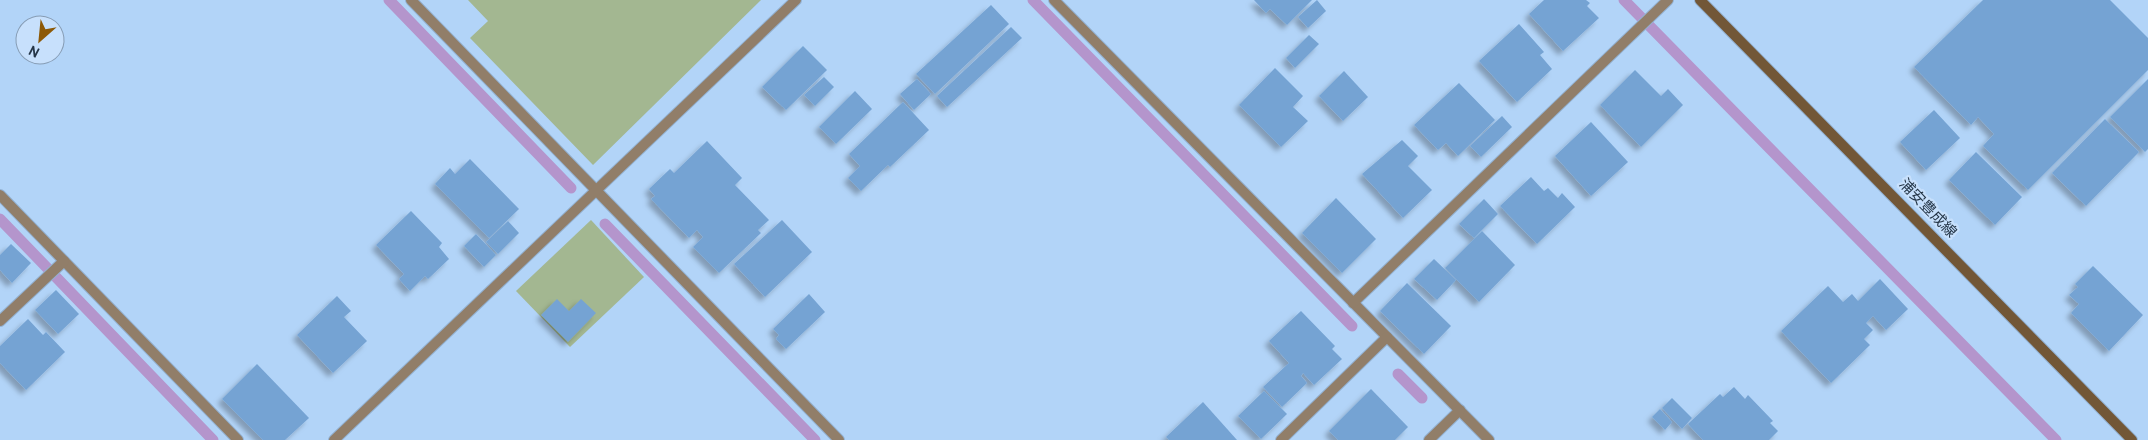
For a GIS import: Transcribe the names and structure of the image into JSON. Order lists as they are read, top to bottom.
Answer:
{
  "streets": {
    "main road": ["浦安豊成線"]
  },
  "north": "bottom left"
}
